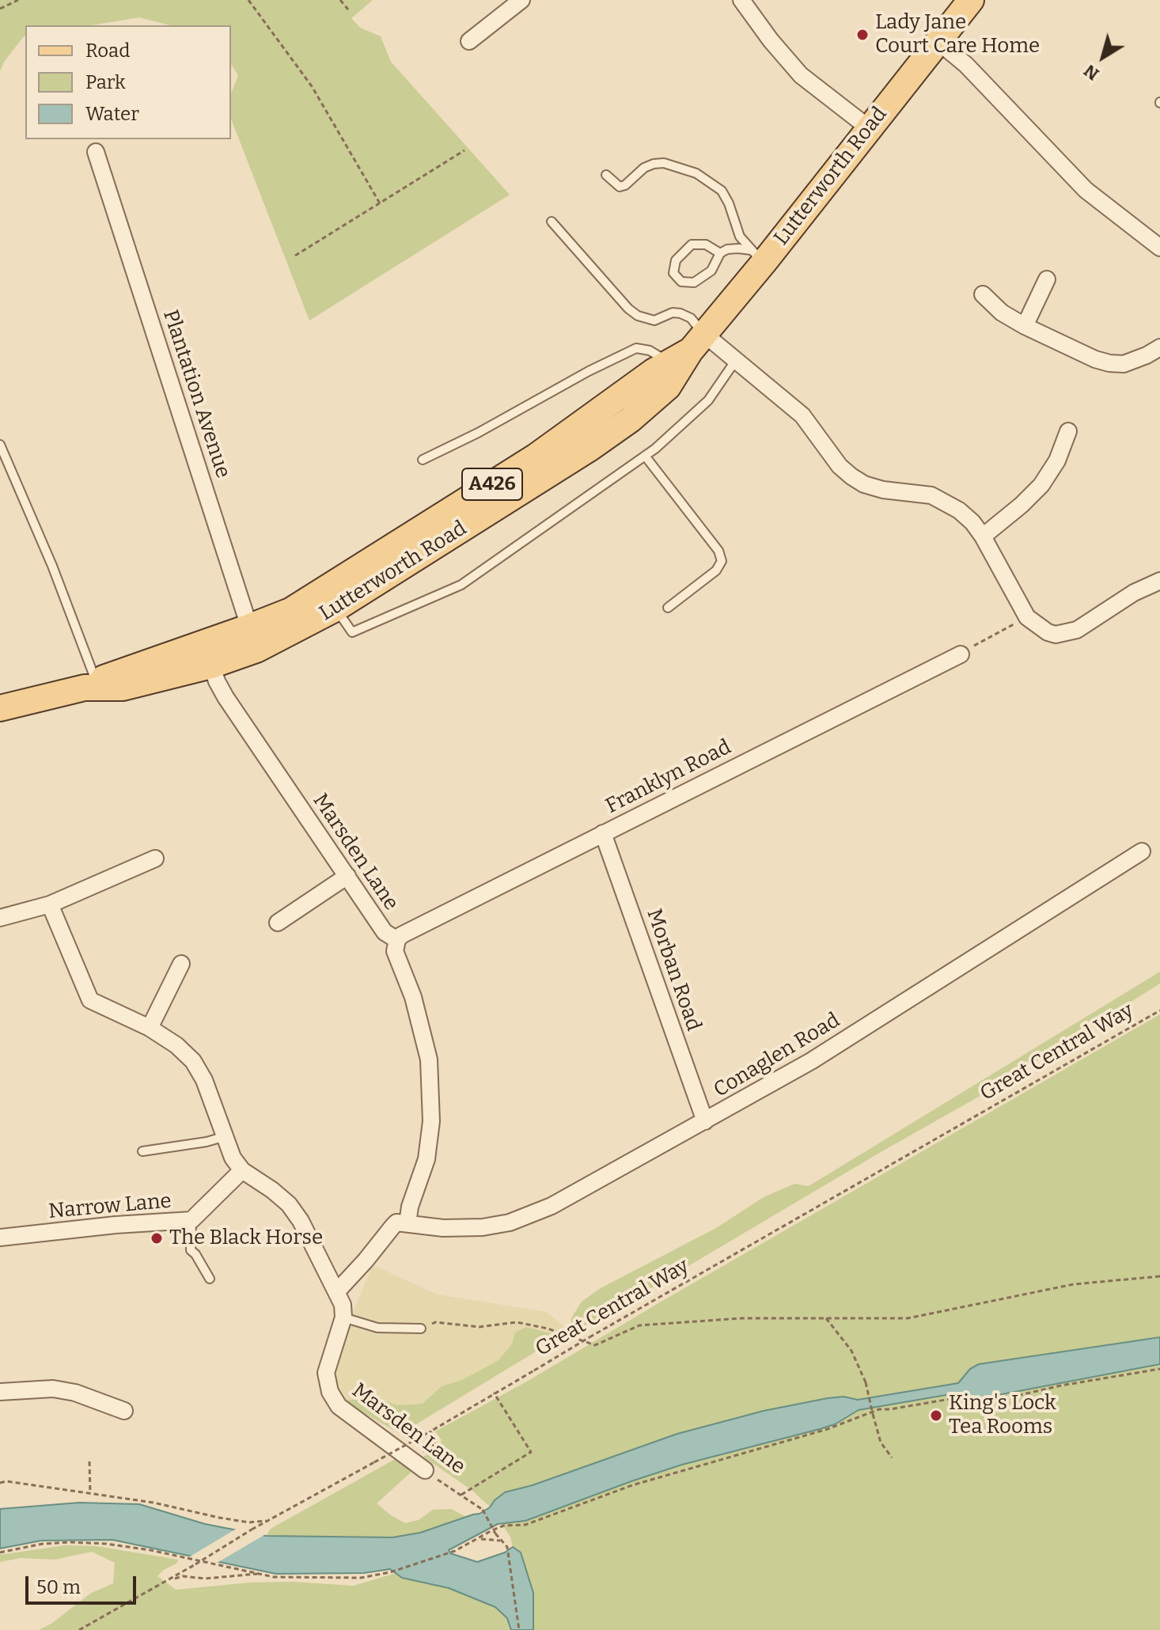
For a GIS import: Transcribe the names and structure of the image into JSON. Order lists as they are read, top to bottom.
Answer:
{
  "streets": {
    "main road": ["Lutterworth Road", "A426"],
    "street": [
      "Plantation Avenue",
      "Franklyn Road",
      "Marsden Lane",
      "Morban Road",
      "Conaglen Road",
      "Narrow Lane"
    ],
    "path": ["Great Central Way"]
  },
  "crossings": [
    ["Lutterworth Road", "Plantation Avenue"],
    ["Lutterworth Road", "Marsden Lane"],
    ["Franklyn Road", "Marsden Lane"],
    ["Franklyn Road", "Morban Road"],
    ["Marsden Lane", "Conaglen Road"],
    ["Morban Road", "Conaglen Road"]
  ],
  "places": ["Lady Jane Court Care Home", "The Black Horse", "King's Lock Tea Rooms"],
  "legend": ["Road", "Park", "Water"],
  "scale_bar": "50 m",
  "north": "bottom left"
}
